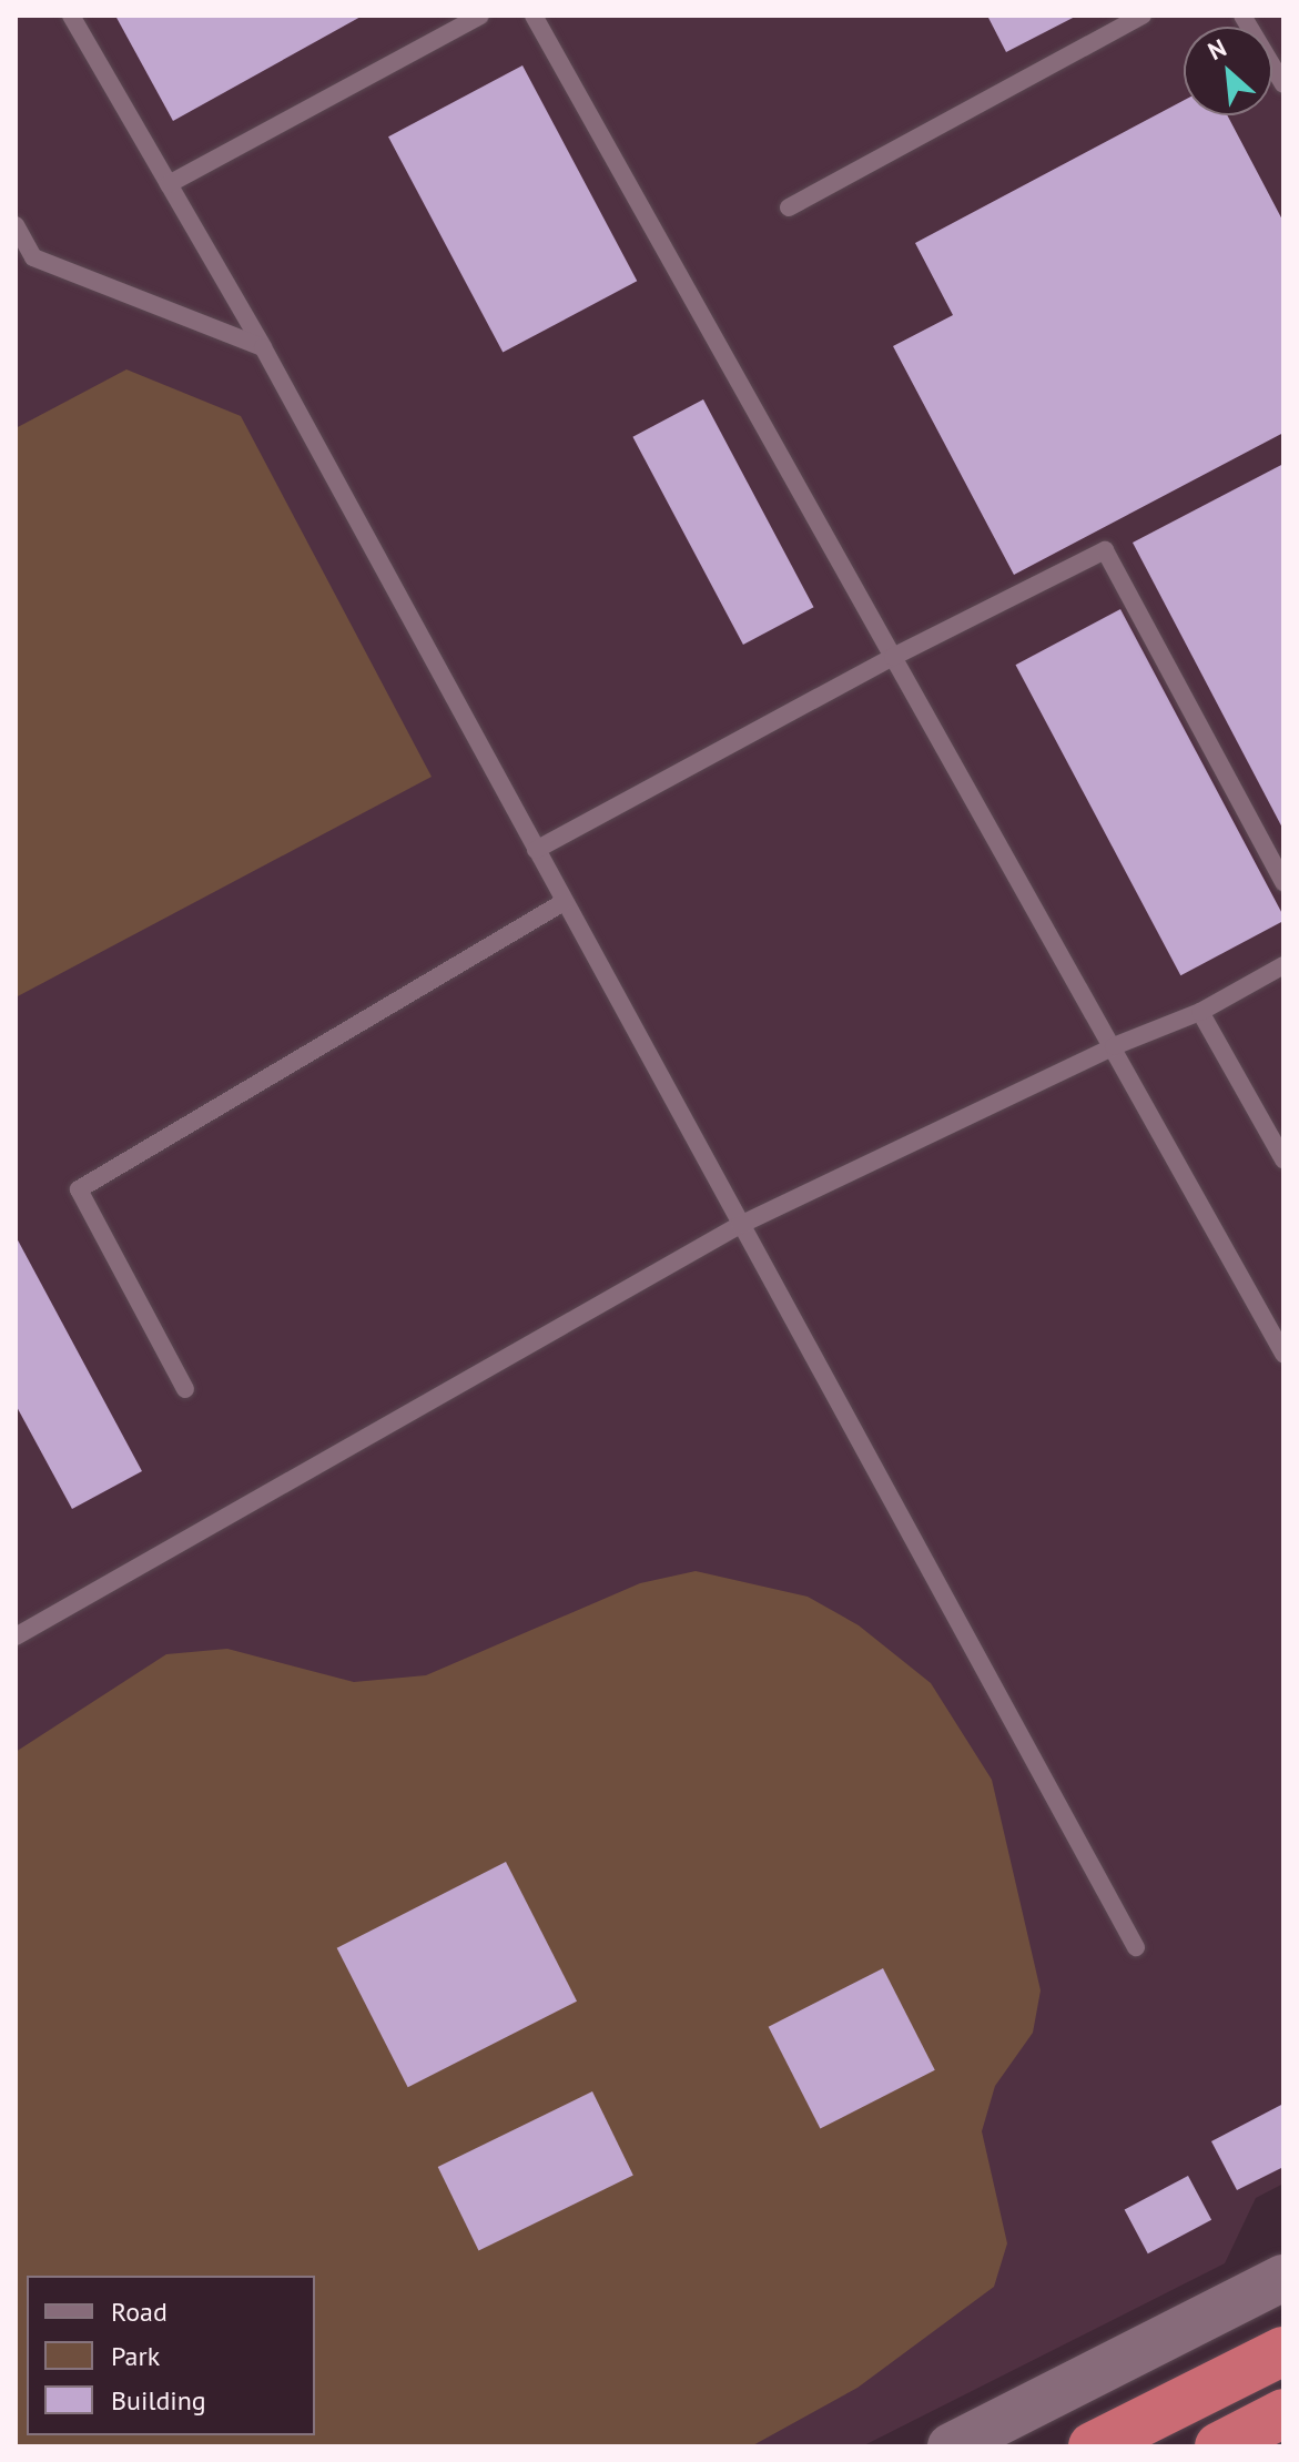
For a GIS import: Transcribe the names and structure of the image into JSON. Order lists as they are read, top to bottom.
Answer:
{
  "legend": ["Road", "Park", "Building"],
  "north": "top left"
}
